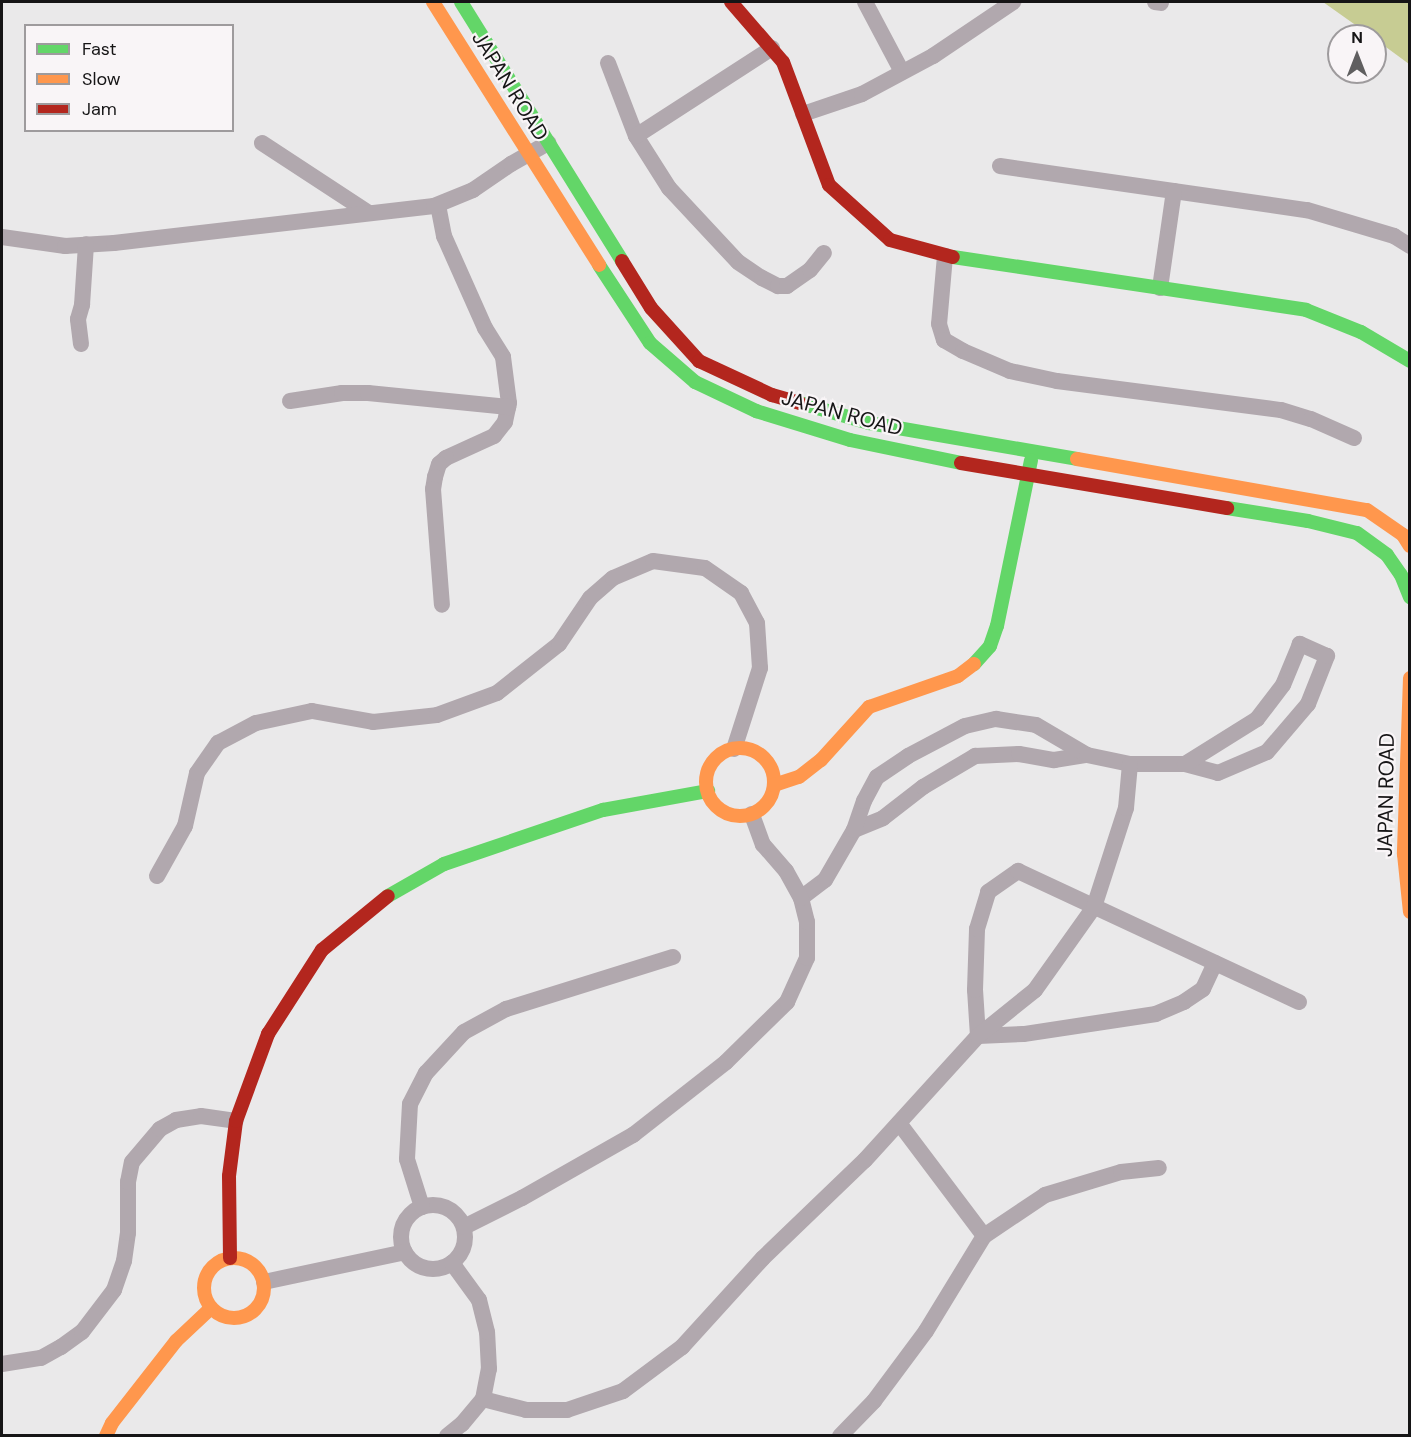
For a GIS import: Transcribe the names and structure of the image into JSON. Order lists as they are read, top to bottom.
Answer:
{
  "streets": {
    "main road": ["JAPAN ROAD"]
  },
  "legend": ["Fast", "Slow", "Jam"],
  "north": "top"
}
